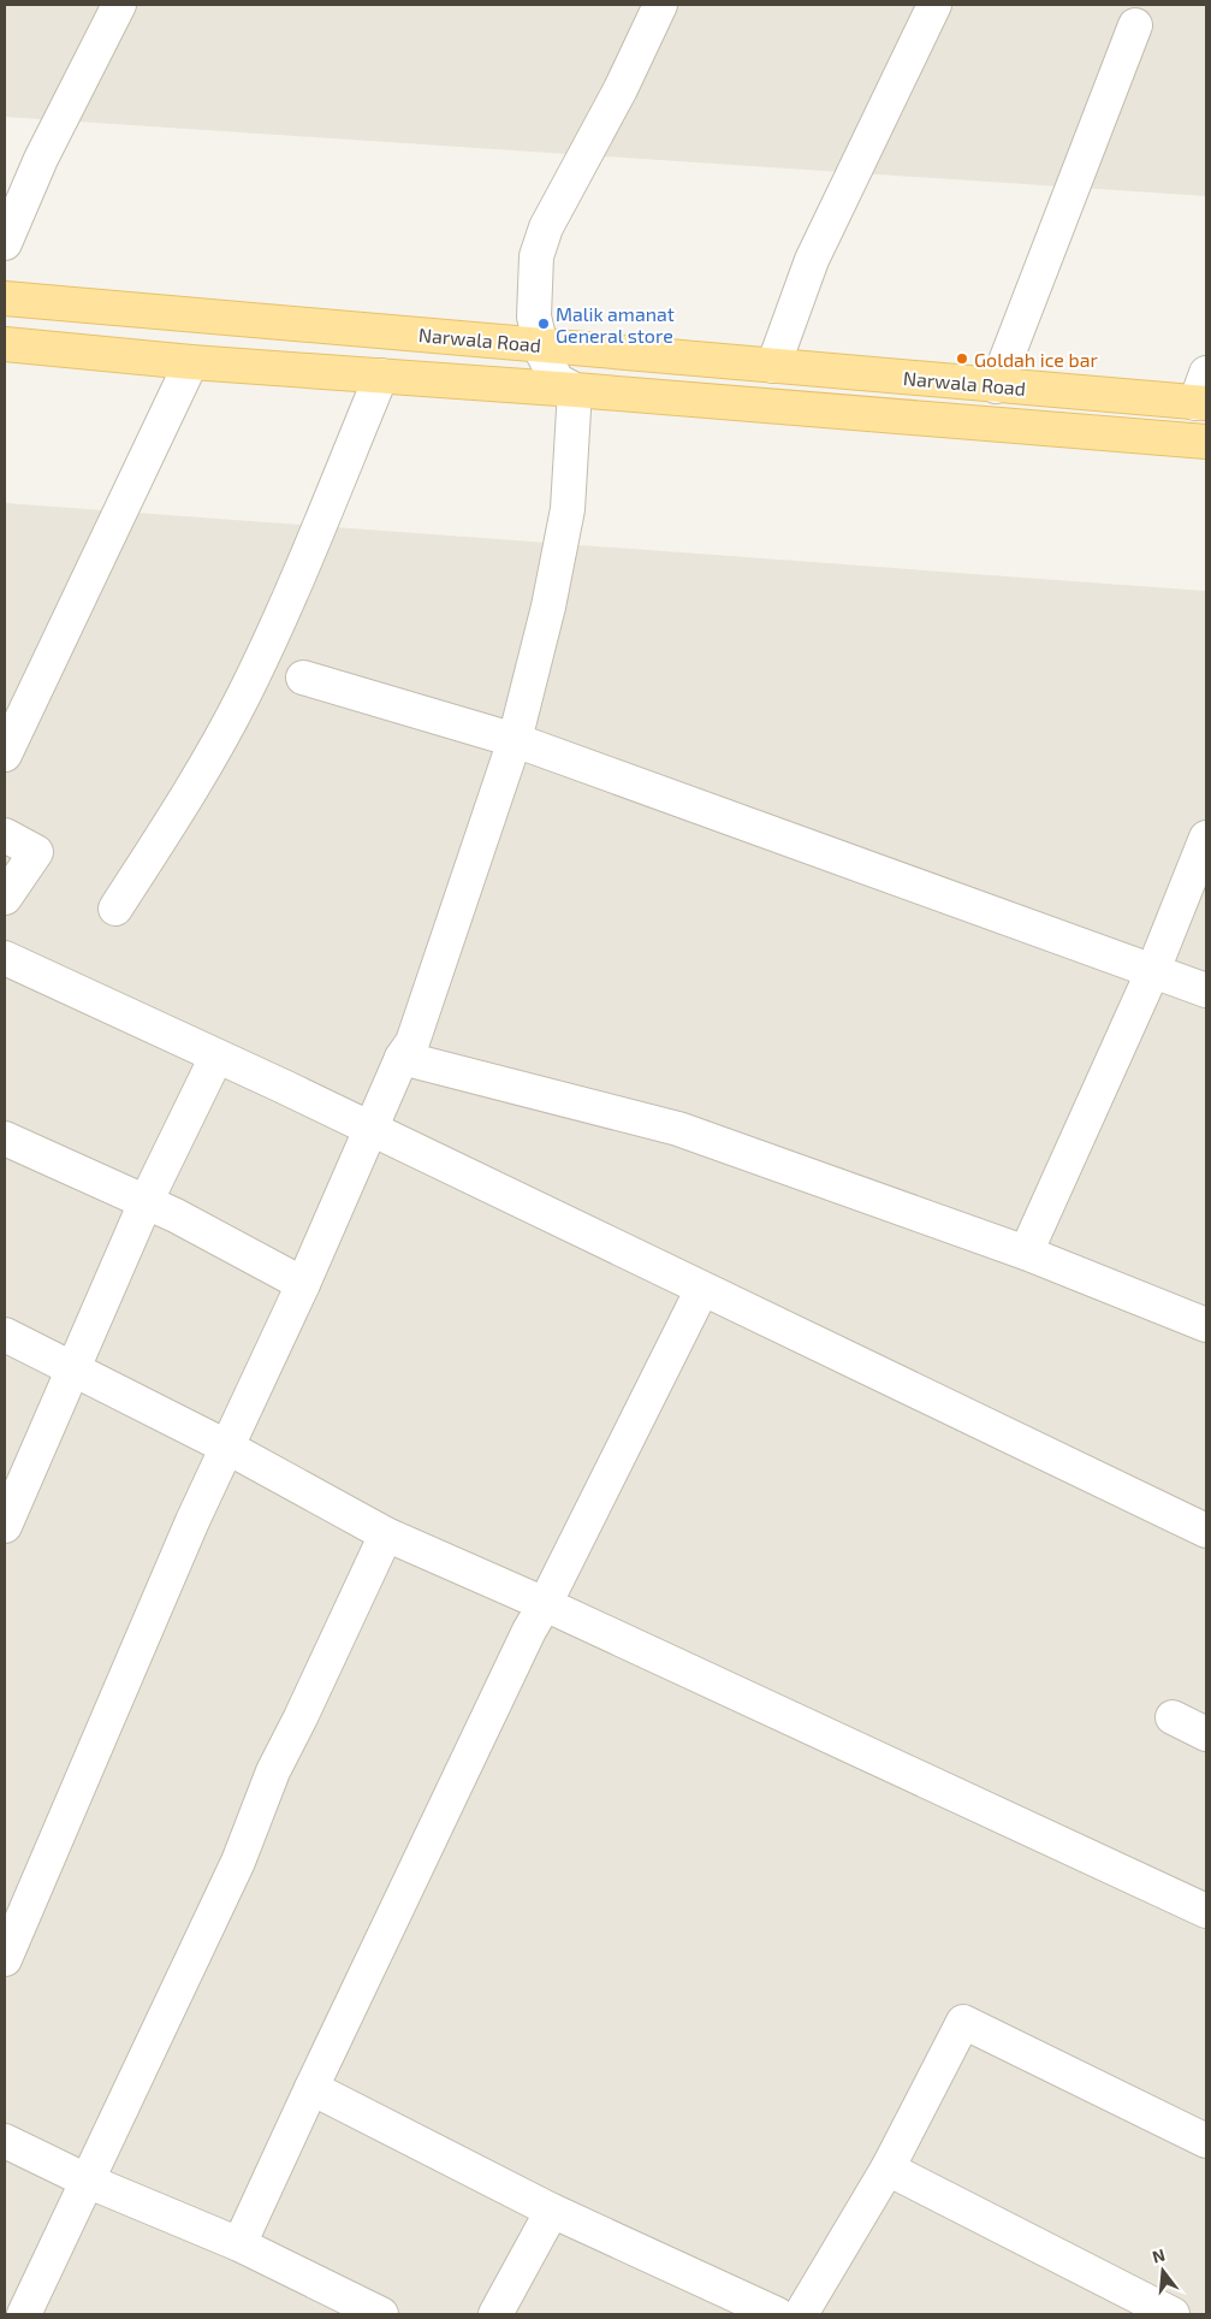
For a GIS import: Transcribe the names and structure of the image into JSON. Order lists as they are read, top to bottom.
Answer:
{
  "streets": {
    "main road": ["Narwala Road"]
  },
  "places": ["Malik amanat General store", "Goldah ice bar"],
  "north": "top"
}
